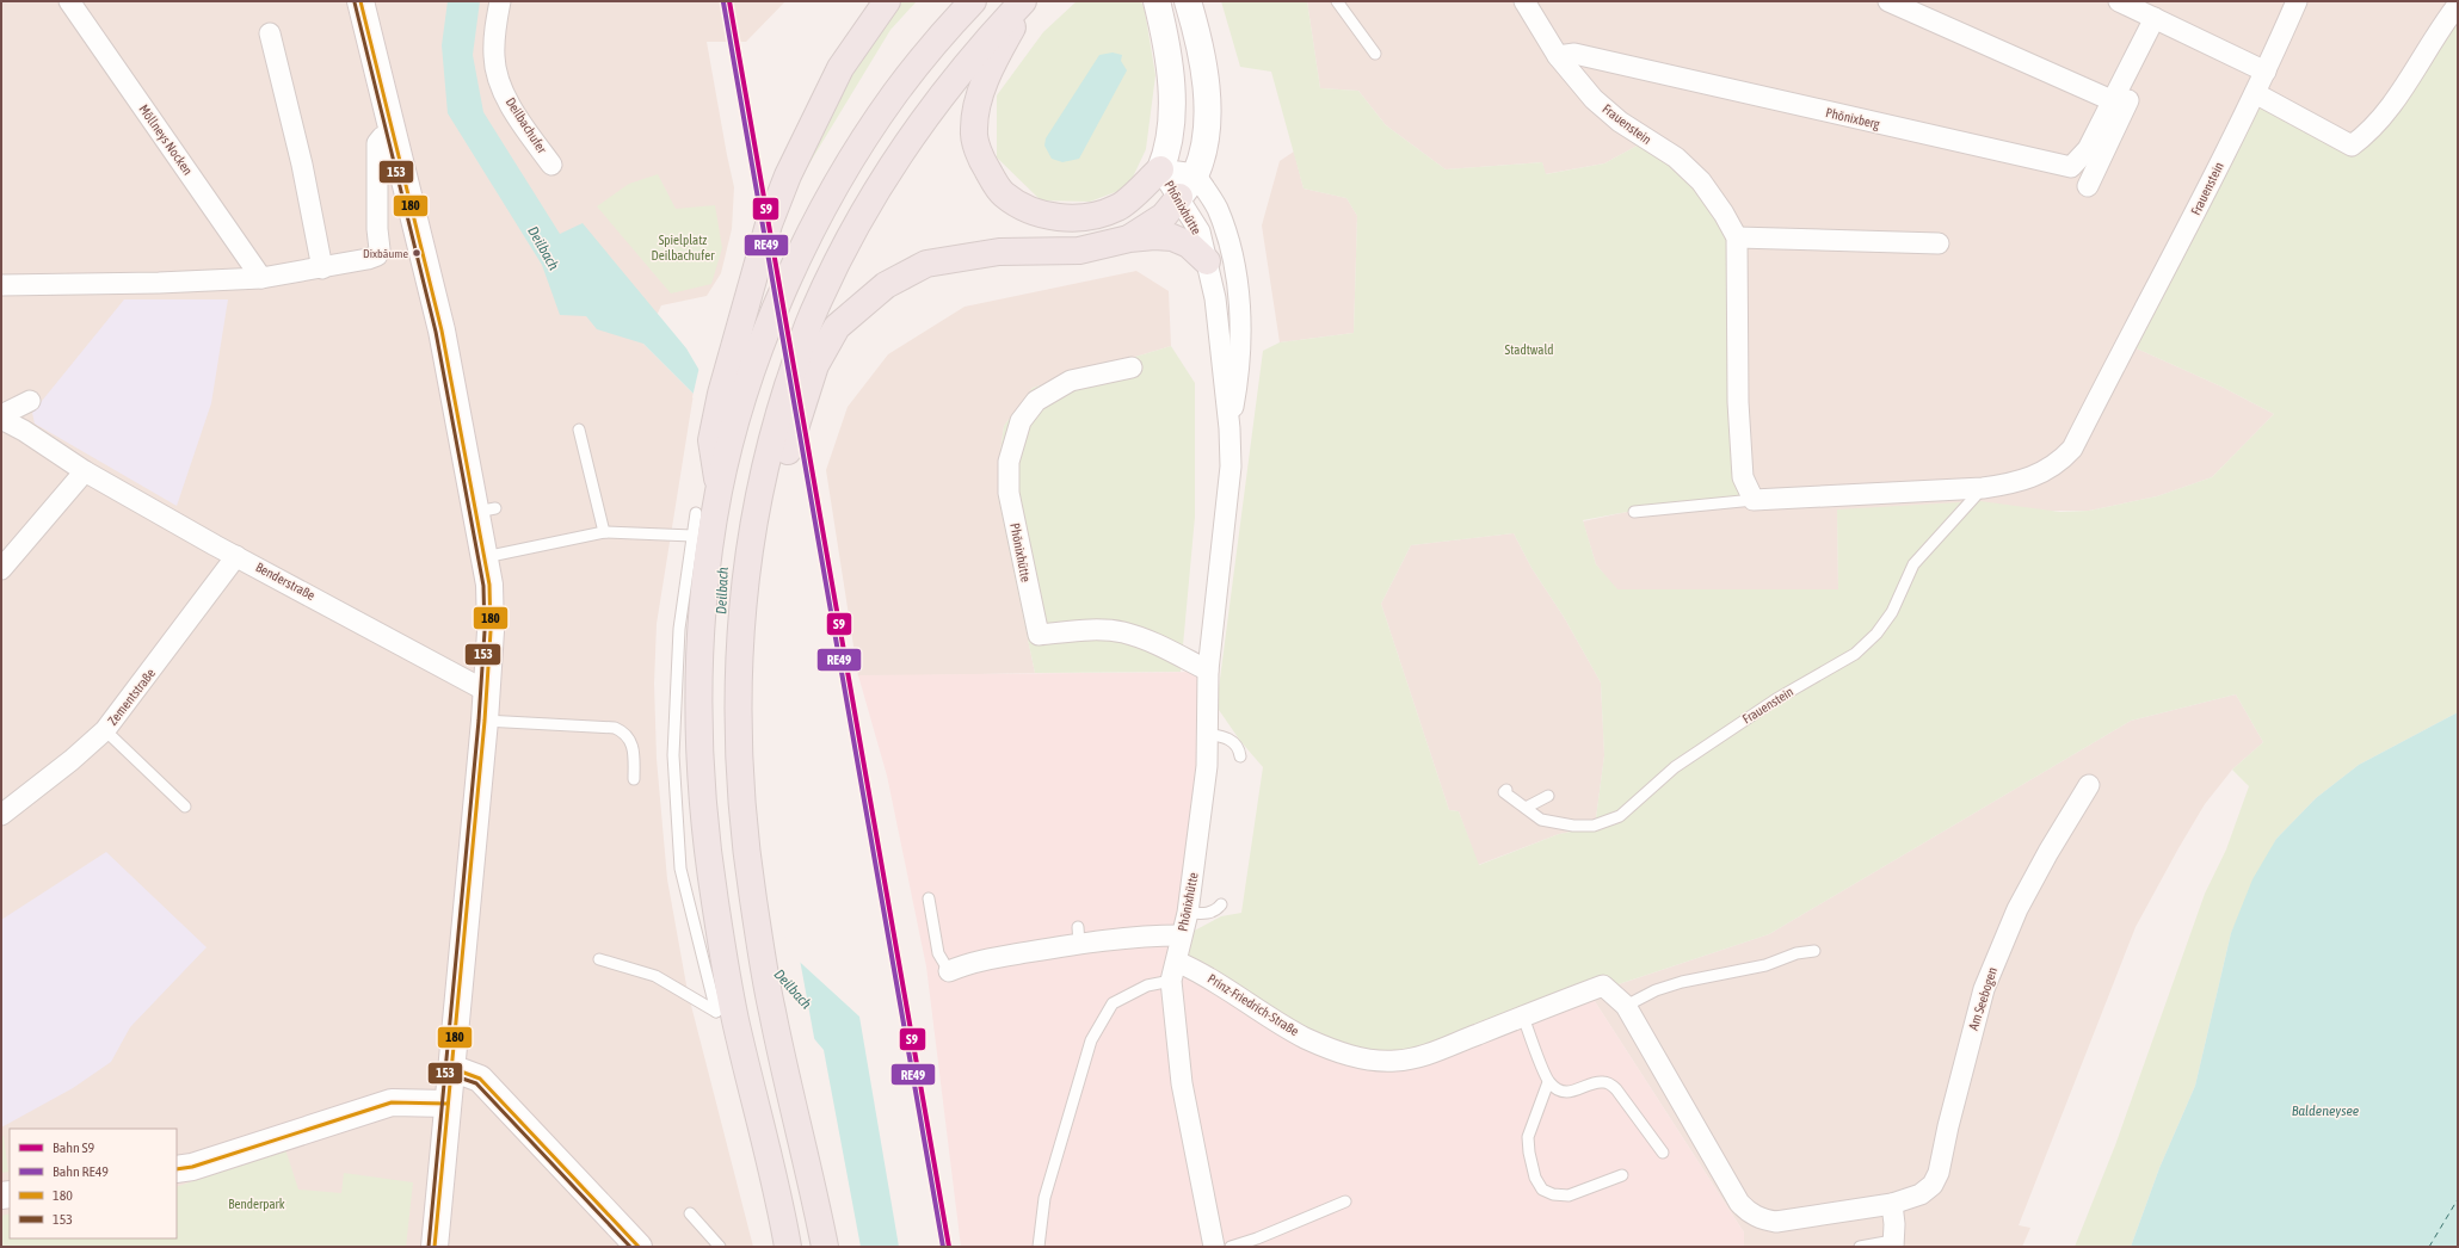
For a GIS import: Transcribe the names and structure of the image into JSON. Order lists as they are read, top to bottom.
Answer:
{
  "streets": {
    "street": [
      "Phönixberg",
      "Frauenstein",
      "Deilbachufer",
      "Möllneys Nocken",
      "Phönixhütte",
      "Benderstraße",
      "Zementstraße",
      "Am Seebogen",
      "Prinz-Friedrich-Straße"
    ]
  },
  "crossings": [
    ["Phönixberg", "Frauenstein"],
    ["Phönixhütte", "Prinz-Friedrich-Straße"],
    ["Benderstraße", "Zementstraße"],
    ["Am Seebogen", "Prinz-Friedrich-Straße"]
  ],
  "water": ["Deilbach", "Baldeneysee"],
  "parks": ["Spielplatz Deilbachufer", "Stadtwald", "Benderpark"],
  "places": ["Dixbäume"],
  "lines": [
    "rail line S9",
    "transit line 180",
    "rail line RE49",
    "transit line 153"
  ],
  "legend": [
    "Bahn S9",
    "Bahn RE49",
    "180",
    "153"
  ]
}
